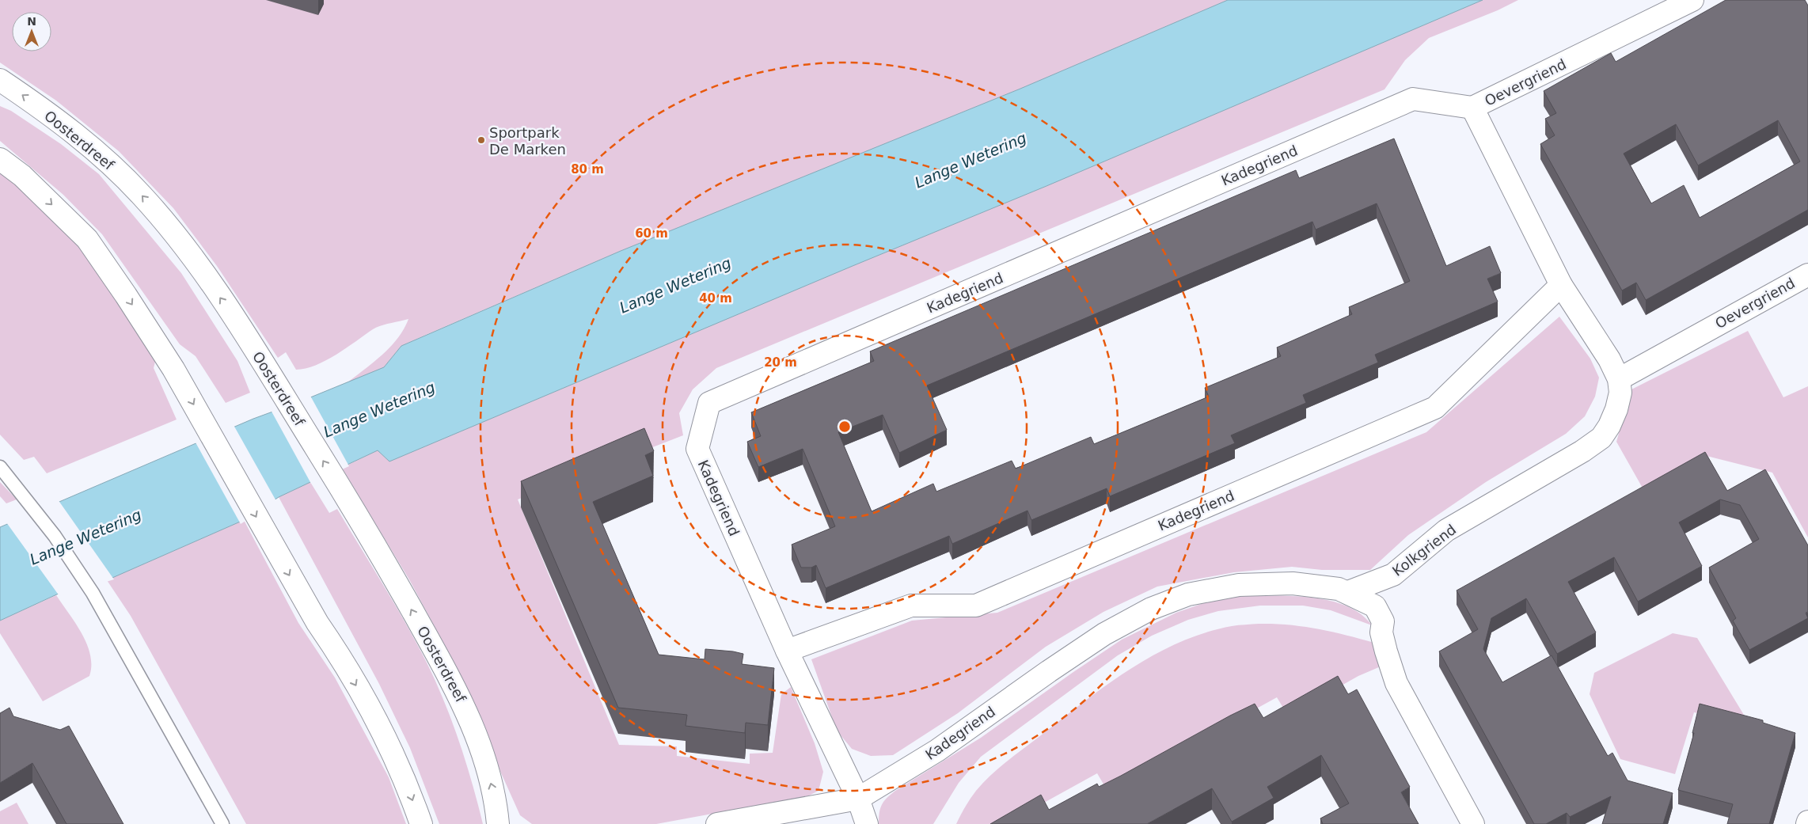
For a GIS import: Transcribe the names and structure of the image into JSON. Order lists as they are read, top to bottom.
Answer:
{
  "streets": {
    "street": [
      "Oevergriend",
      "Oosterdreef",
      "Kadegriend",
      "Kolkgriend"
    ]
  },
  "crossings": [
    ["Oevergriend", "Kadegriend"],
    ["Oevergriend", "Kolkgriend"],
    ["Kadegriend", "Kolkgriend"]
  ],
  "water": ["Lange Wetering"],
  "places": ["Sportpark De Marken"],
  "north": "top",
  "rings": [
    "80 m",
    "60 m",
    "40 m",
    "20 m"
  ]
}
